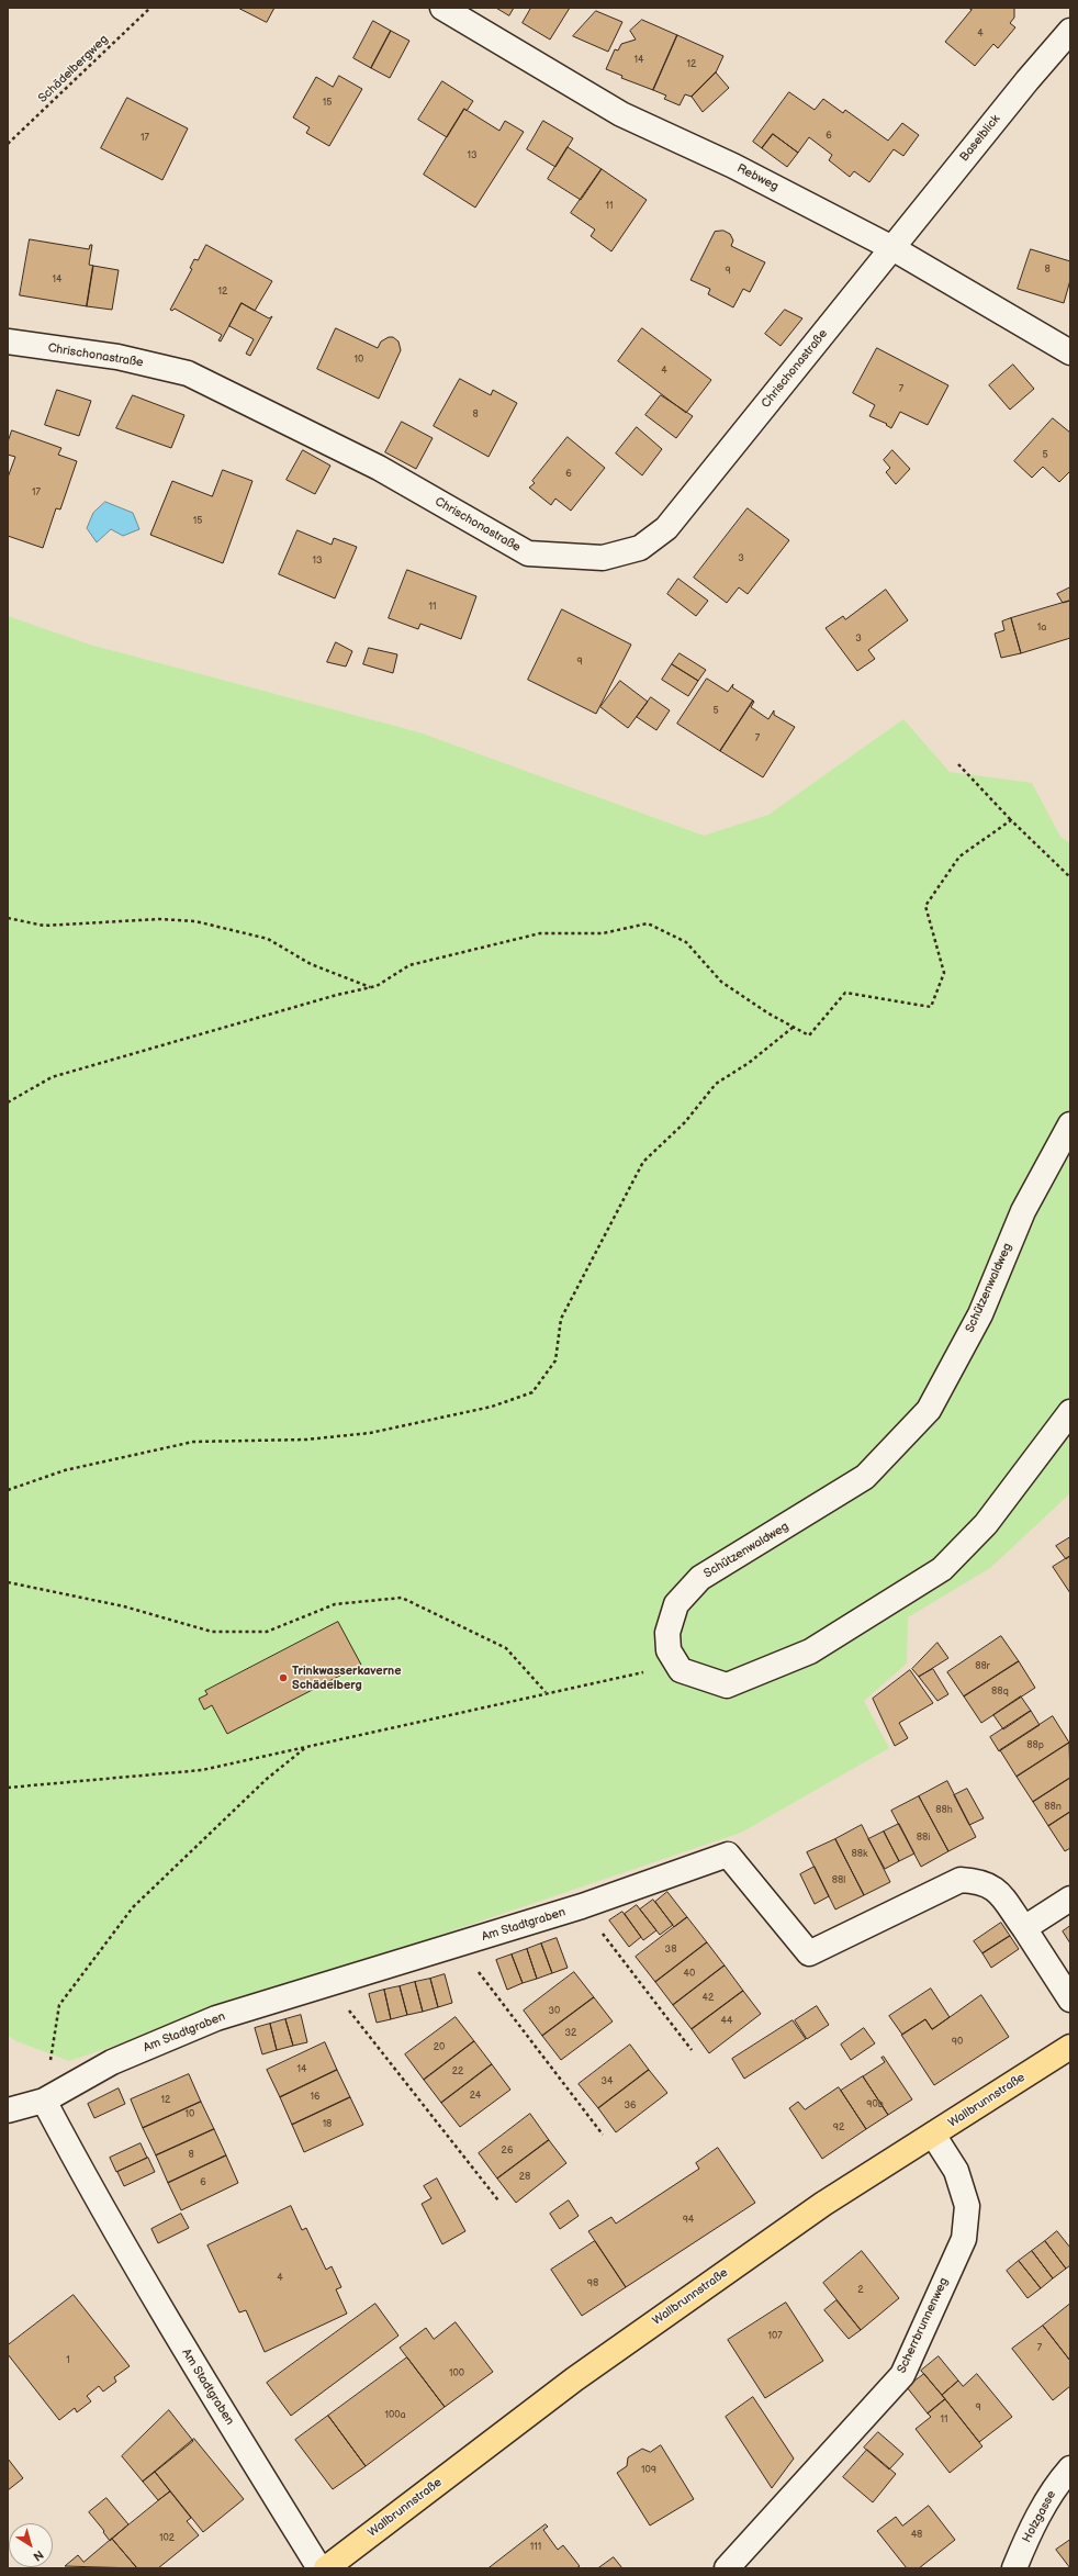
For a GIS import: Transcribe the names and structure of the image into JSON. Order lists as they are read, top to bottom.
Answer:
{
  "streets": {
    "main road": ["Wallbrunnstraße"],
    "street": [
      "Baselblick",
      "Rebweg",
      "Chrischonastraße",
      "Schützenwaldweg",
      "Am Stadtgraben",
      "Scherrbrunnenweg",
      "Holzgasse"
    ],
    "path": ["Schädelbergweg"]
  },
  "crossings": [
    ["Baselblick", "Rebweg"],
    ["Baselblick", "Chrischonastraße"],
    ["Rebweg", "Chrischonastraße"],
    ["Wallbrunnstraße", "Scherrbrunnenweg"]
  ],
  "places": ["Trinkwasserkaverne Schädelberg"],
  "house_numbers": [
    "4",
    "14",
    "12",
    "15",
    "6",
    "17",
    "13",
    "11",
    "8",
    "9",
    "14",
    "12",
    "10",
    "4",
    "7",
    "8",
    "5",
    "6",
    "17",
    "15",
    "3",
    "13",
    "11",
    "1a",
    "3",
    "9",
    "5",
    "7",
    "88r",
    "88q",
    "88p",
    "88n",
    "88h",
    "88i",
    "88k",
    "88l",
    "38",
    "40",
    "42",
    "30",
    "44",
    "32",
    "90",
    "20",
    "14",
    "22",
    "34",
    "24",
    "16",
    "12",
    "90b",
    "36",
    "10",
    "18",
    "92",
    "26",
    "8",
    "28",
    "6",
    "94",
    "4",
    "98",
    "2",
    "107",
    "7",
    "1",
    "100",
    "9",
    "100a",
    "11",
    "109",
    "48",
    "102",
    "111"
  ],
  "north": "bottom right"
}
